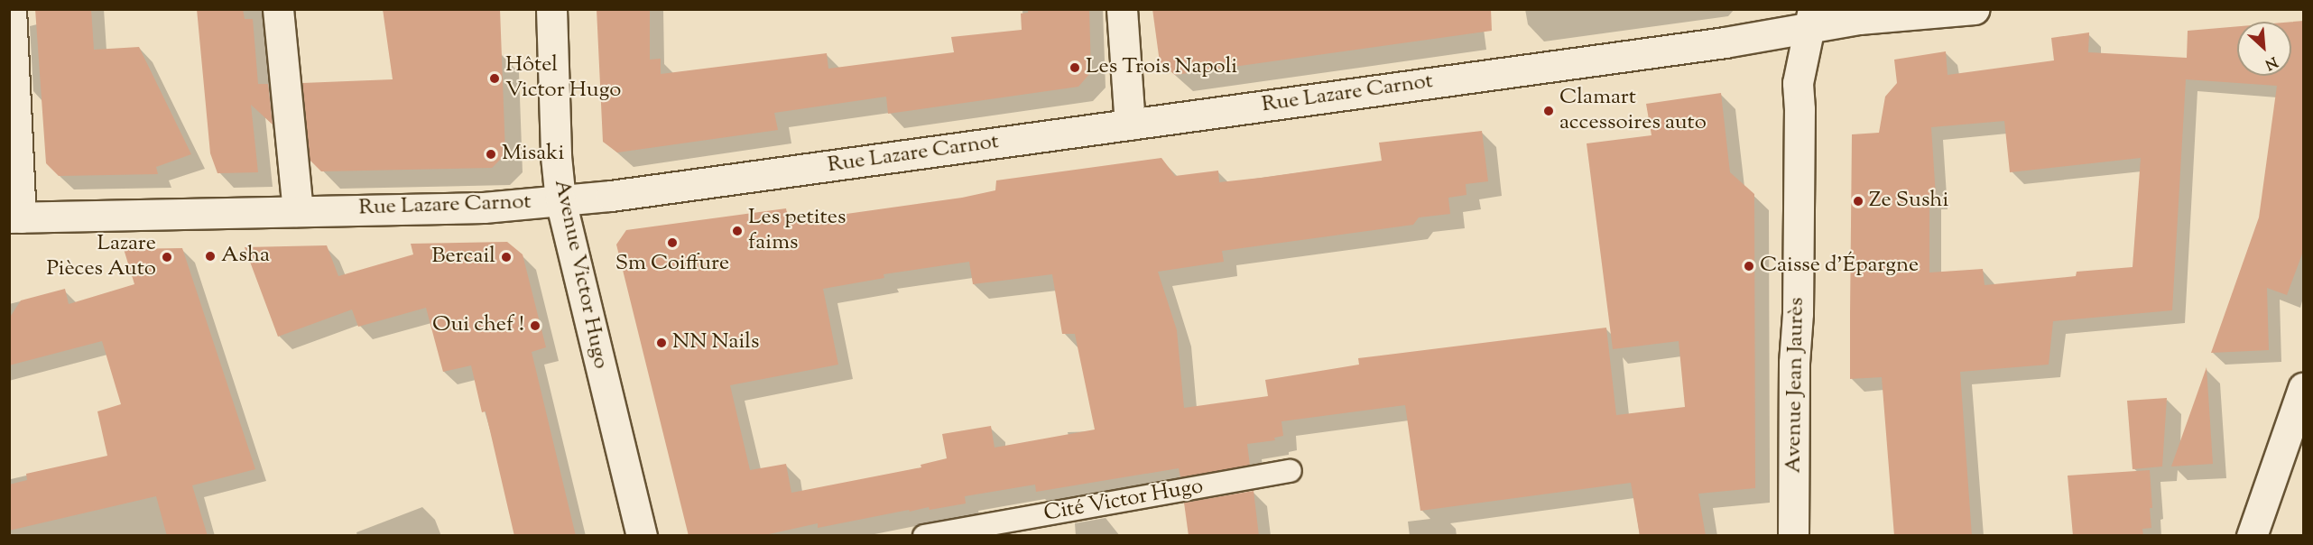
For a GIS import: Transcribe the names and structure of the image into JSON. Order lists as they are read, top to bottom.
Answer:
{
  "streets": {
    "street": ["Rue Lazare Carnot", "Avenue Victor Hugo", "Avenue Jean Jaurès"],
    "lane": ["Cité Victor Hugo"]
  },
  "crossings": [
    ["Rue Lazare Carnot", "Avenue Victor Hugo"],
    ["Rue Lazare Carnot", "Avenue Jean Jaurès"]
  ],
  "places": [
    "Les Trois Napoli",
    "Hôtel Victor Hugo",
    "Clamart accessoires auto",
    "Misaki",
    "Ze Sushi",
    "Les petites faims",
    "Sm Coiffure",
    "Asha",
    "Lazare Pièces Auto",
    "Bercail",
    "Caisse d'Épargne",
    "Oui chef !",
    "NN Nails"
  ],
  "north": "bottom right"
}
